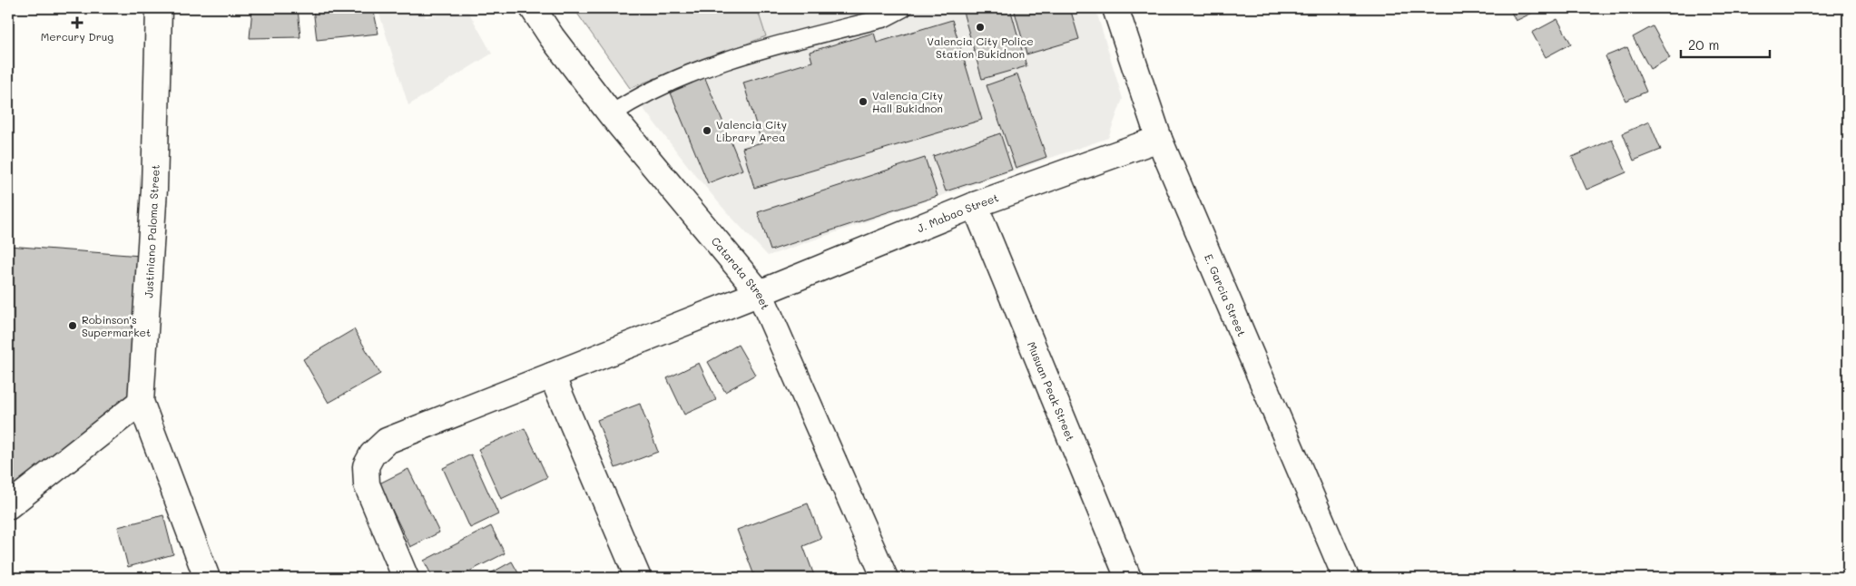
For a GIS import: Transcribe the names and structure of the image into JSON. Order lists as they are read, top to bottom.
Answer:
{
  "streets": {
    "street": [
      "J. Mabao Street",
      "Justiniano Paloma Street",
      "Catarata Street",
      "E. Garcia Street",
      "Musuan Peak Street"
    ]
  },
  "crossings": [
    ["J. Mabao Street", "Catarata Street"],
    ["J. Mabao Street", "E. Garcia Street"],
    ["J. Mabao Street", "Musuan Peak Street"]
  ],
  "places": {
    "health": ["Mercury Drug"],
    "other": [
      "Valencia City Police Station Bukidnon",
      "Valencia City Hall Bukidnon",
      "Valencia City Library Area",
      "Robinson's Supermarket"
    ]
  },
  "scale_bar": "20 m"
}
